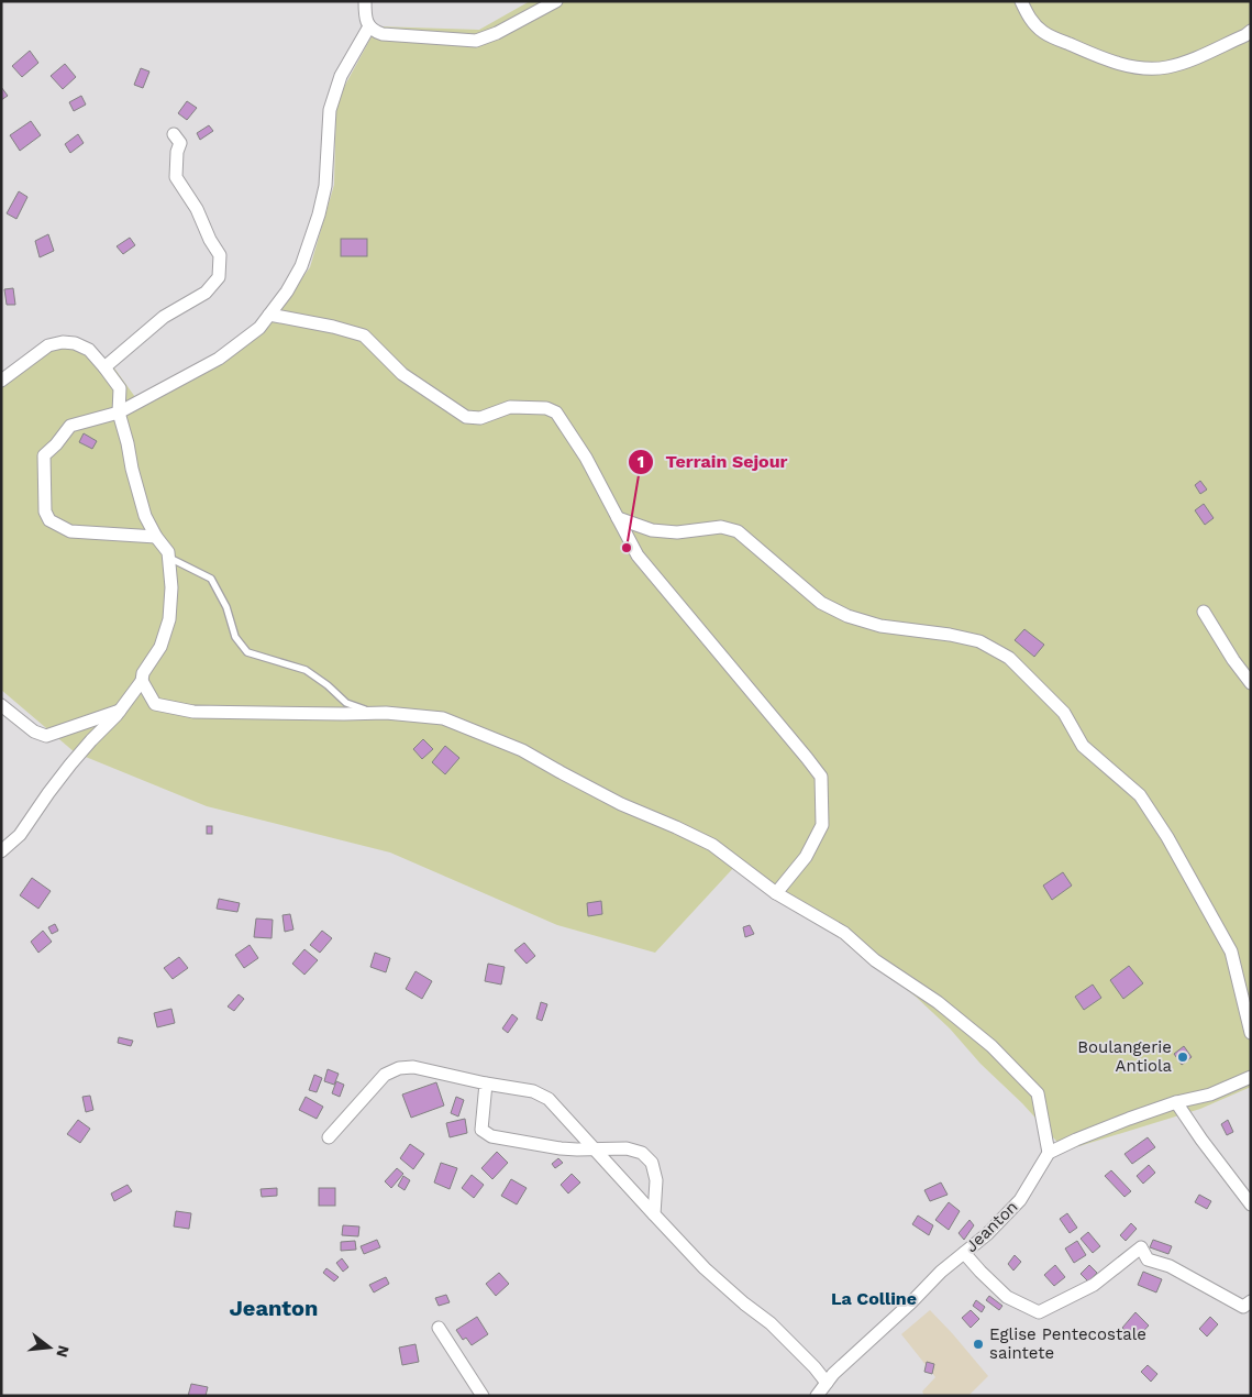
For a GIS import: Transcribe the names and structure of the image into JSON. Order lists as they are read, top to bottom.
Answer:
{
  "streets": {
    "street": ["Jeanton"]
  },
  "districts": ["La Colline", "Jeanton"],
  "places": ["Terrain Sejour", "Boulangerie Antiola", "Eglise Pentecostale saintete"],
  "north": "right"
}
